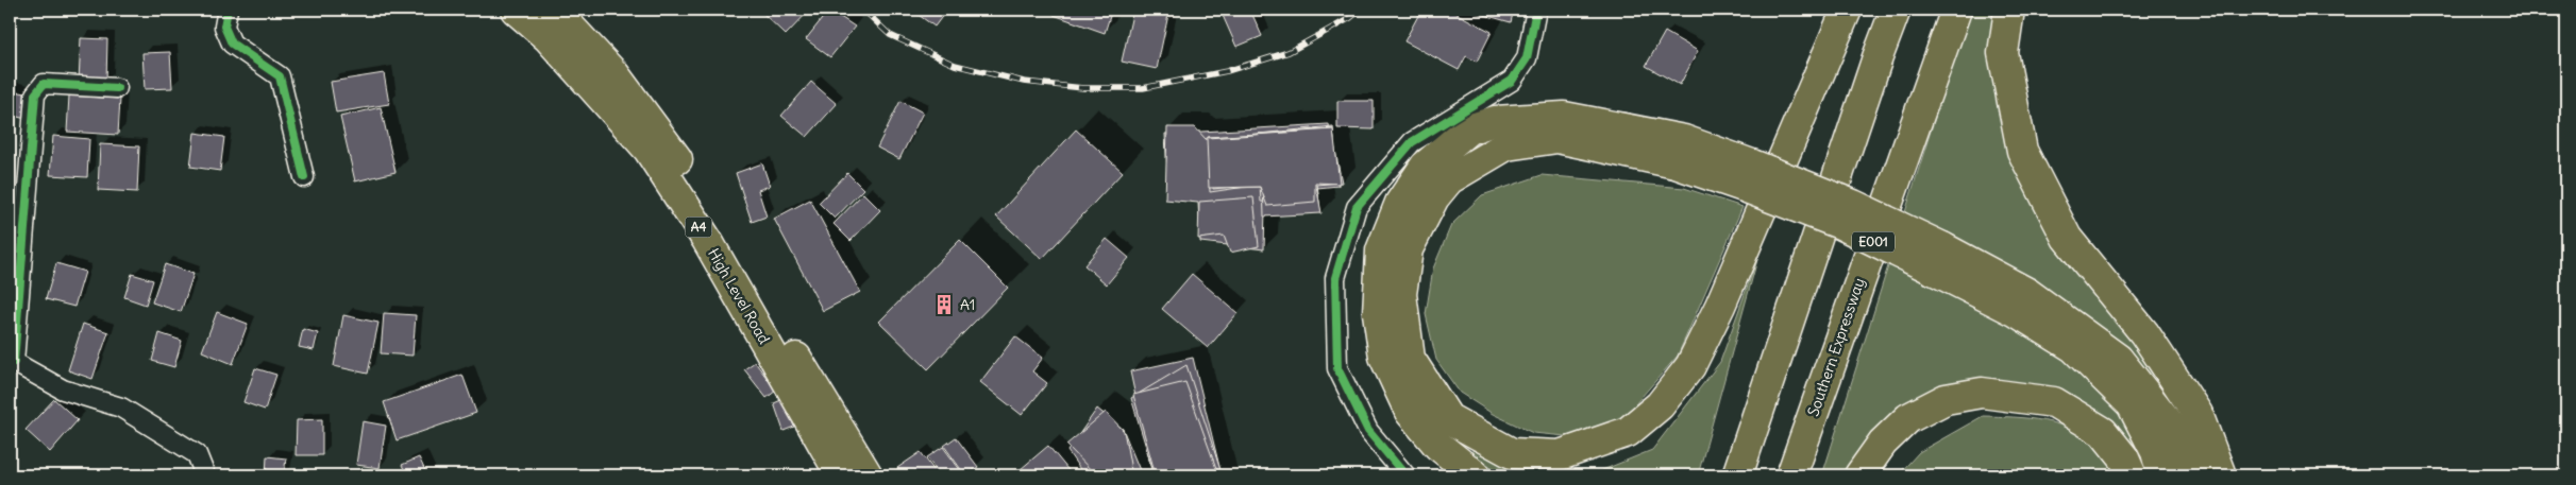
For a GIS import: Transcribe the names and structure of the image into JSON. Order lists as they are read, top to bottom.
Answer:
{
  "streets": {
    "highway": [
      "A4",
      "E001",
      "High Level Road",
      "Southern Expressway"
    ]
  },
  "places": {
    "building": ["A1"]
  }
}
